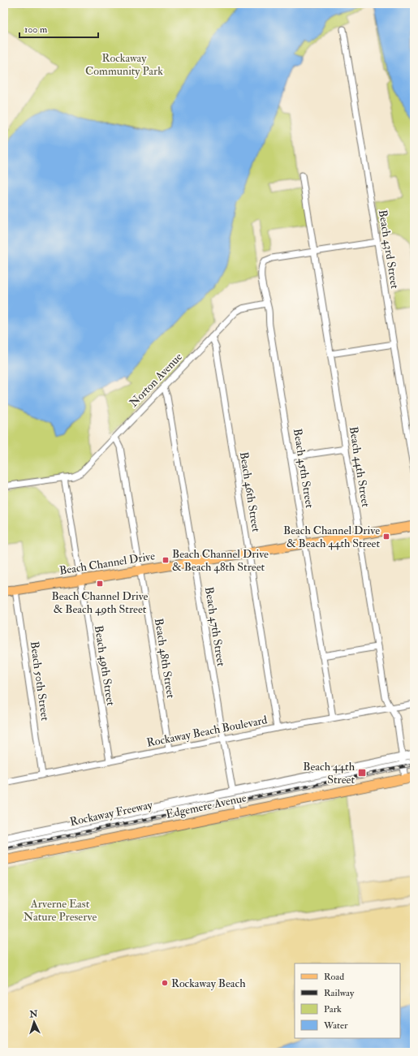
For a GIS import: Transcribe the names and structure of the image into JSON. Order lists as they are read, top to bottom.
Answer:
{
  "streets": {
    "main road": ["Beach Channel Drive", "Edgemere Avenue"],
    "street": [
      "Beach 43rd Street",
      "Norton Avenue",
      "Beach 44th Street",
      "Beach 45th Street",
      "Beach 46th Street",
      "Beach 47th Street",
      "Beach 48th Street",
      "Beach 49th Street",
      "Beach 50th Street",
      "Rockaway Beach Boulevard",
      "Rockaway Freeway"
    ]
  },
  "crossings": [
    ["Norton Avenue", "Beach 45th Street"],
    ["Norton Avenue", "Beach 46th Street"],
    ["Norton Avenue", "Beach 47th Street"],
    ["Norton Avenue", "Beach 48th Street"],
    ["Norton Avenue", "Beach 49th Street"],
    ["Beach 44th Street", "Beach 45th Street"],
    ["Beach 44th Street", "Beach Channel Drive"],
    ["Beach 44th Street", "Rockaway Beach Boulevard"],
    ["Beach 44th Street", "Edgemere Avenue"],
    ["Beach 44th Street", "Rockaway Freeway"],
    ["Beach 45th Street", "Beach Channel Drive"],
    ["Beach 45th Street", "Rockaway Beach Boulevard"],
    ["Beach 46th Street", "Beach Channel Drive"],
    ["Beach 46th Street", "Rockaway Beach Boulevard"],
    ["Beach Channel Drive", "Beach 47th Street"],
    ["Beach Channel Drive", "Beach 48th Street"],
    ["Beach Channel Drive", "Beach 49th Street"],
    ["Beach Channel Drive", "Beach 50th Street"],
    ["Beach 47th Street", "Rockaway Beach Boulevard"],
    ["Beach 47th Street", "Edgemere Avenue"],
    ["Beach 47th Street", "Rockaway Freeway"],
    ["Beach 48th Street", "Rockaway Beach Boulevard"],
    ["Beach 49th Street", "Rockaway Beach Boulevard"],
    ["Beach 50th Street", "Rockaway Beach Boulevard"]
  ],
  "parks": ["Rockaway Community Park", "Arverne East Nature Preserve"],
  "places": {
    "transit": [
      "Beach Channel Drive & Beach 44th Street",
      "Beach Channel Drive & Beach 48th Street",
      "Beach Channel Drive & Beach 49th Street",
      "Beach 44th Street"
    ],
    "other": ["Rockaway Beach"]
  },
  "legend": [
    "Road",
    "Railway",
    "Park",
    "Water"
  ],
  "scale_bar": "100 m",
  "north": "top"
}
